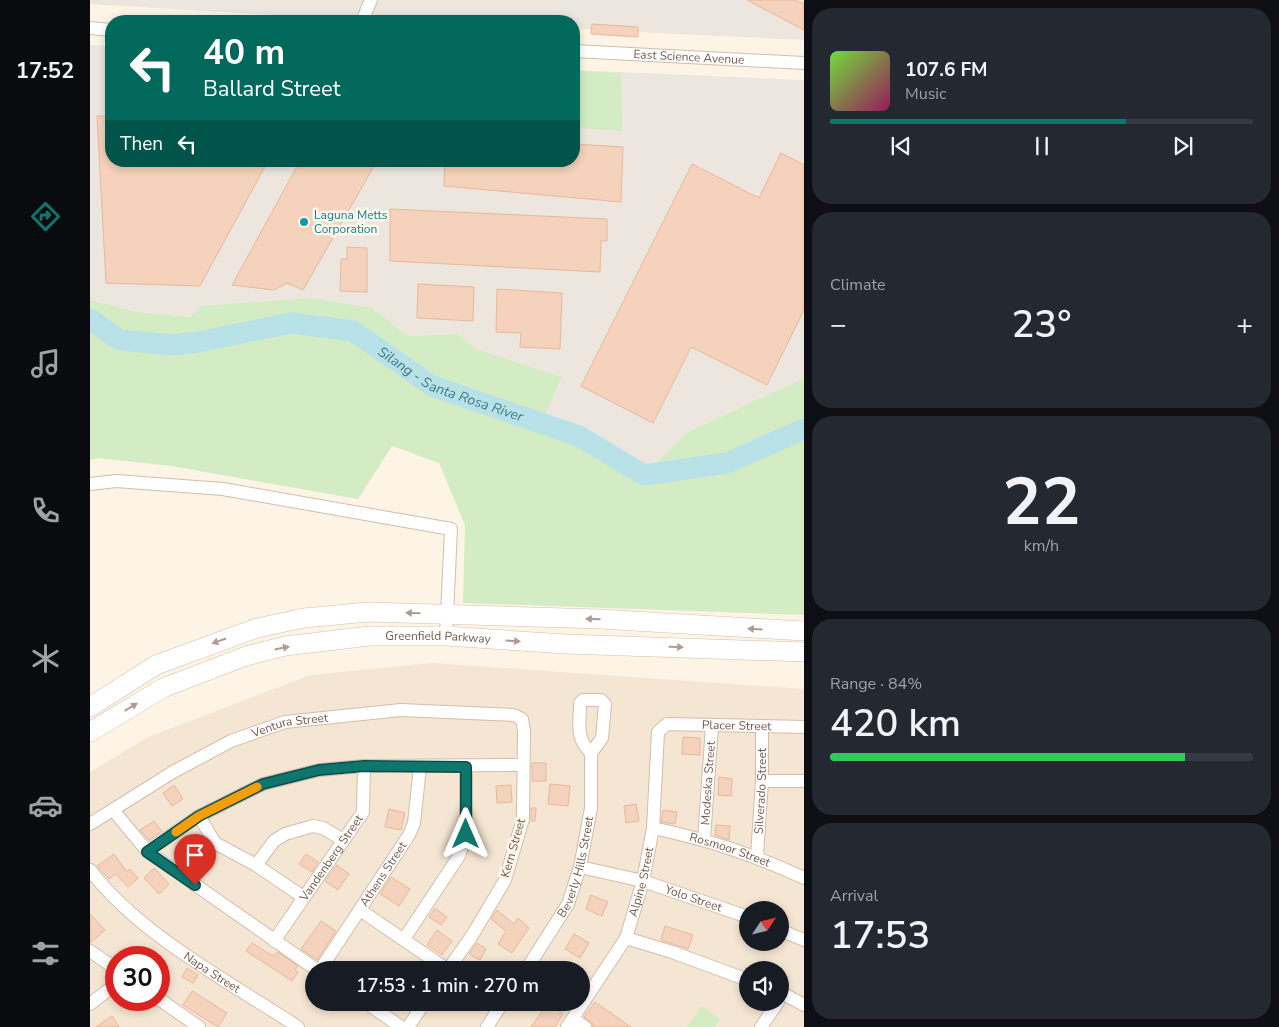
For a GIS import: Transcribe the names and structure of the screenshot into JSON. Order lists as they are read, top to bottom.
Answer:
{
  "streets": {
    "main road": ["Greenfield Parkway"],
    "street": [
      "East Science Avenue",
      "Ventura Street",
      "Placer Street",
      "Modeska Street",
      "Silverado Street",
      "Kern Street",
      "Rosmoor Street",
      "Vandenberg Street",
      "Beverly Hills Street",
      "Athens Street",
      "Alpine Street",
      "Yolo Street",
      "Napa Street"
    ]
  },
  "crossings": [
    ["Ventura Street", "Kern Street"],
    ["Placer Street", "Modeska Street"],
    ["Placer Street", "Silverado Street"],
    ["Placer Street", "Alpine Street"],
    ["Modeska Street", "Rosmoor Street"],
    ["Silverado Street", "Rosmoor Street"],
    ["Rosmoor Street", "Alpine Street"],
    ["Beverly Hills Street", "Yolo Street"],
    ["Alpine Street", "Yolo Street"]
  ],
  "water": ["Silang - Santa Rosa River"],
  "places": ["Laguna Metts Corporation"],
  "north": "top right",
  "page": {
    "tabs": "17:52",
    "turn": ["40 m", "Ballard Street"],
    "song": ["107.6 FM", "Music"],
    "then": "Then",
    "tile": [
      "Climate",
      ["22", "km/h"],
      ["Range · 84%", "420 km"],
      ["Arrival", "17:53"]
    ],
    "heat": ["−", "23°", "+"],
    "limit": "30",
    "trip": "17:53 · 1 min · 270 m"
  }
}
